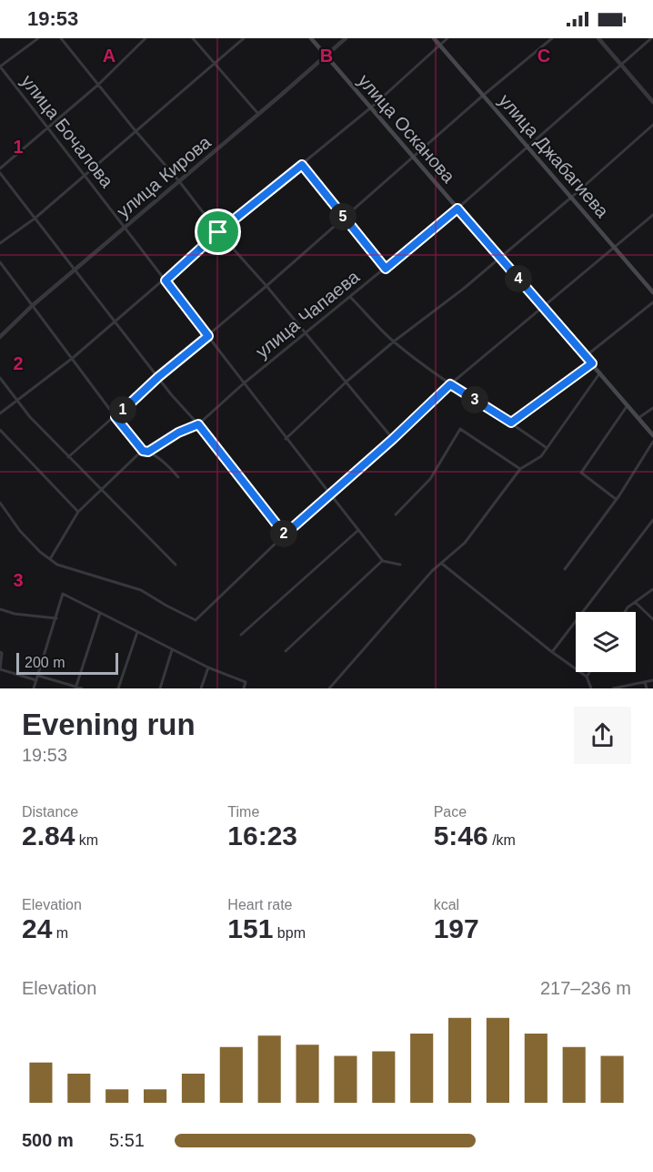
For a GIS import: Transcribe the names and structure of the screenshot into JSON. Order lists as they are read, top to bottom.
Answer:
{
  "streets": {
    "main road": ["улица Осканова", "улица Джабагиева"],
    "street": ["улица Бочалова", "улица Кирова", "улица Чапаева"]
  },
  "crossings": [
    ["улица Осканова", "улица Кирова"],
    ["улица Осканова", "улица Чапаева"],
    ["улица Бочалова", "улица Кирова"],
    ["улица Бочалова", "улица Чапаева"],
    ["улица Джабагиева", "улица Чапаева"]
  ],
  "scale_bar": "200 m",
  "page": {
    "status": "19:53",
    "pins": [
      "5",
      "4",
      "3",
      "1",
      "2"
    ],
    "scale": "200 m",
    "heading": ["Evening run", "19:53"],
    "stats": [
      ["Distance", "2.84 km"],
      ["Time", "16:23"],
      ["Pace", "5:46 /km"],
      ["Elevation", "24 m"],
      ["Heart rate", "151 bpm"],
      ["kcal", "197"]
    ],
    "chart": ["Elevation", "217–236 m"],
    "list": [
      {
        "name": "500 m",
        "note": "5:51"
      }
    ]
  },
  "grid": {
    "columns": ["A", "B", "C"],
    "rows": ["1", "2", "3"]
  }
}
